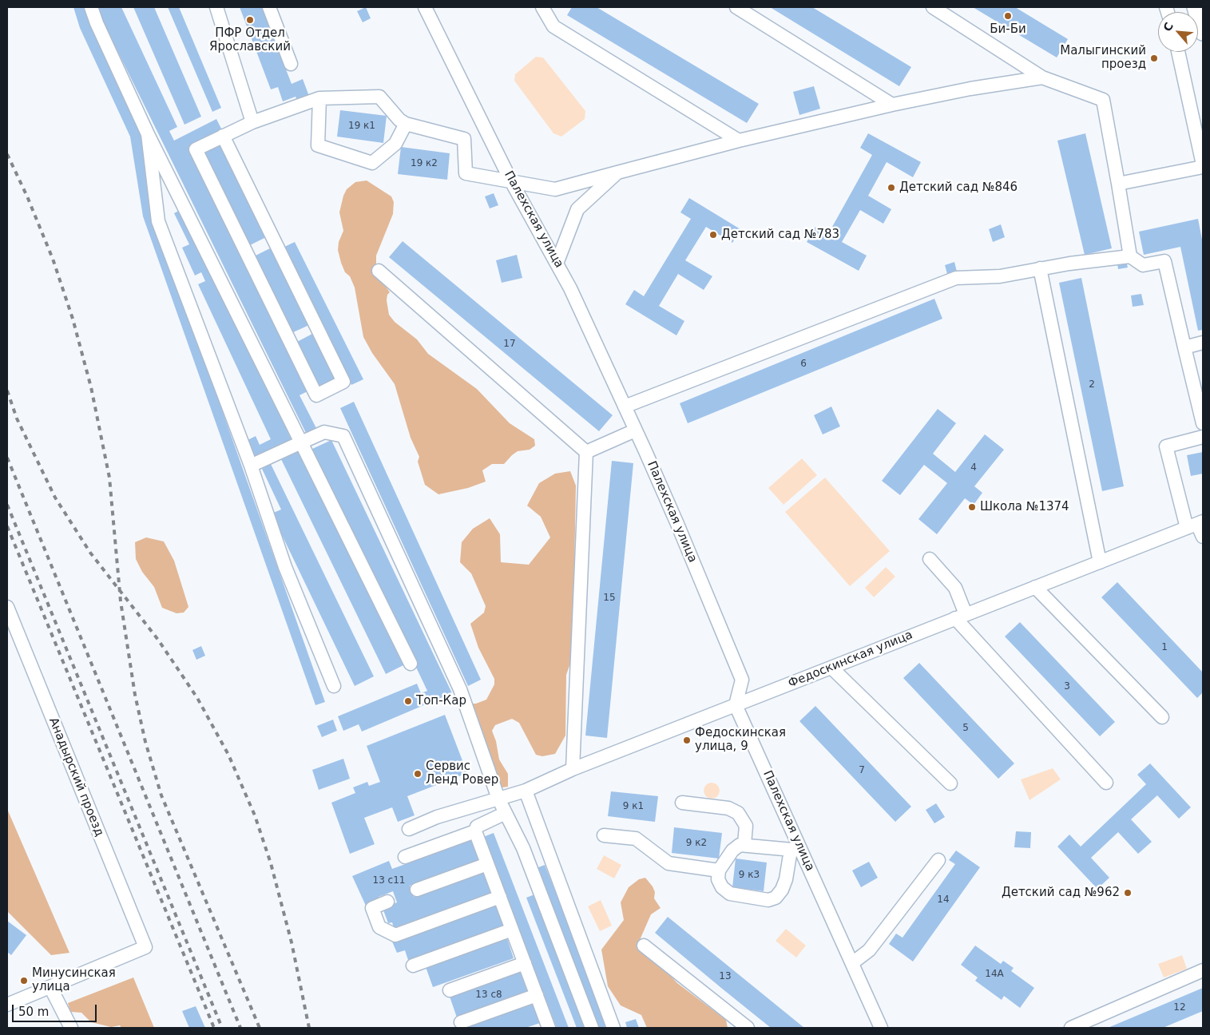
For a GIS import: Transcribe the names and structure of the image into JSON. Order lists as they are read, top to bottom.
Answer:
{
  "streets": {
    "street": ["Палехская улица", "Федоскинская улица", "Анадырский проезд"]
  },
  "crossings": [
    ["Палехская улица", "Федоскинская улица"]
  ],
  "places": [
    "Би-Би",
    "ПФР Отдел Ярославский",
    "Малыгинский проезд",
    "Детский сад №846",
    "Детский сад №783",
    "Школа №1374",
    "Топ-Кар",
    "Федоскинская улица, 9",
    "Сервис Ленд Ровер",
    "Детский сад №962",
    "Минусинская улица"
  ],
  "house_numbers": [
    "19 к1",
    "19 к2",
    "17",
    "6",
    "2",
    "4",
    "15",
    "1",
    "3",
    "5",
    "7",
    "9 к1",
    "9 к2",
    "9 к3",
    "13 с11",
    "14",
    "14А",
    "13",
    "13 с8",
    "12"
  ],
  "scale_bar": "50 m",
  "north": "top left"
}
